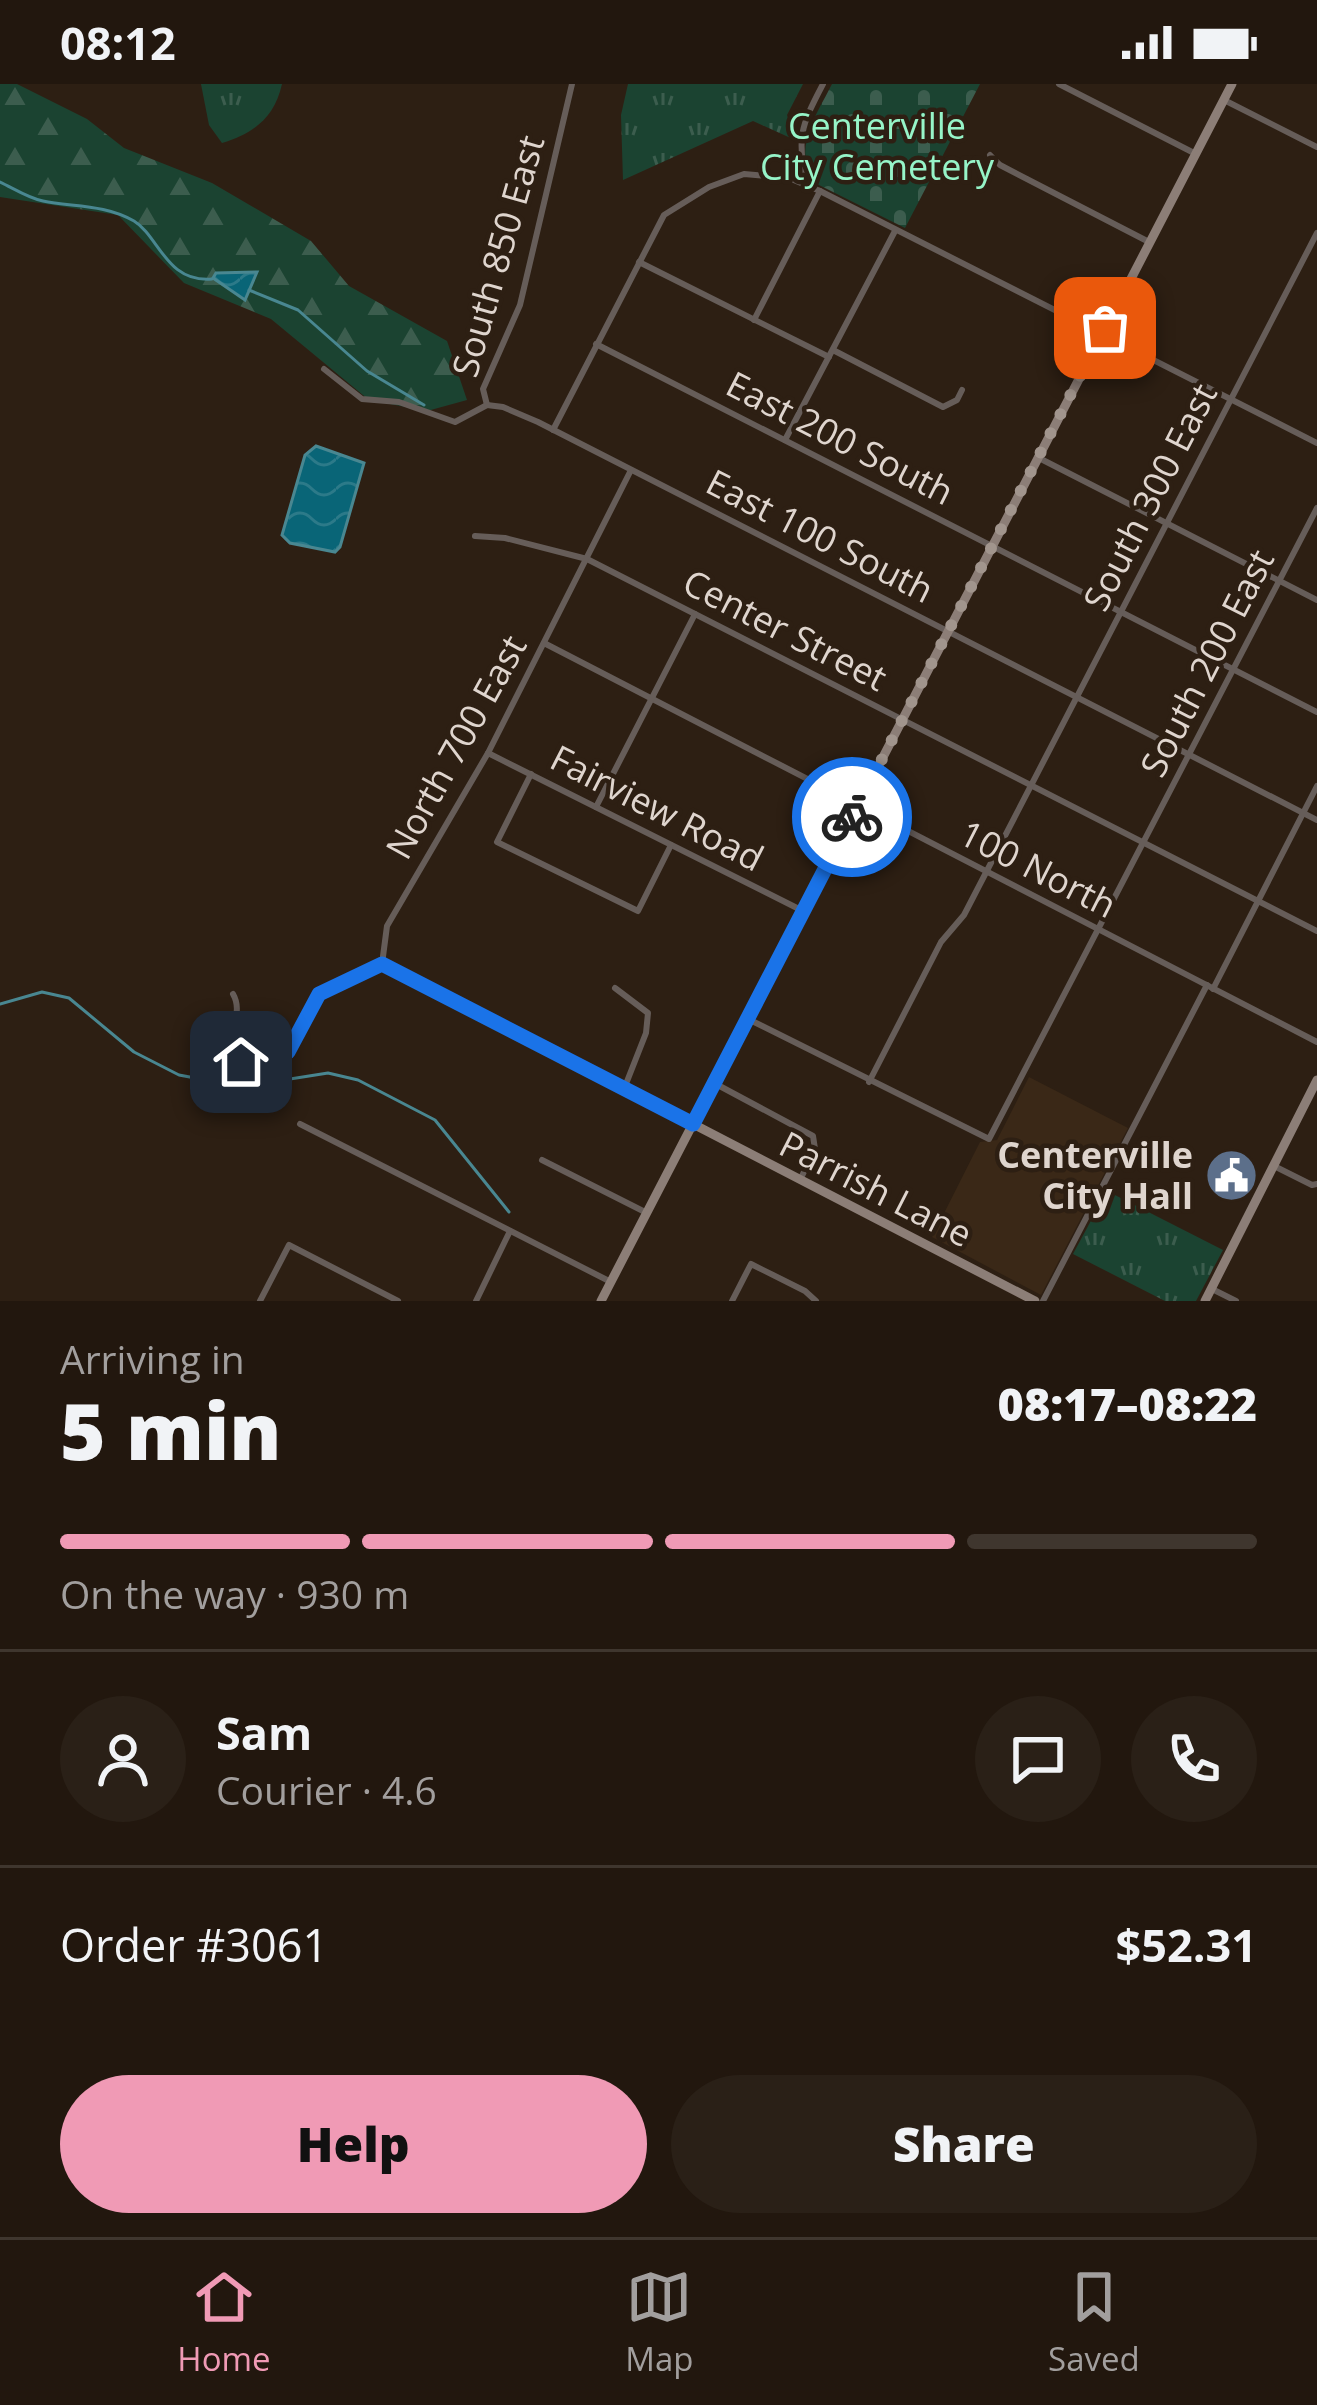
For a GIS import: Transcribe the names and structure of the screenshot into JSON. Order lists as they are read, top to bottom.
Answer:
{
  "streets": {
    "street": [
      "South 850 East",
      "East 200 South",
      "South 300 East",
      "East 100 South",
      "Center Street",
      "South 200 East",
      "North 700 East",
      "Fairview Road",
      "100 North",
      "Parrish Lane"
    ]
  },
  "crossings": [
    ["South 850 East", "East 100 South"],
    ["East 200 South", "South 300 East"],
    ["East 200 South", "South 200 East"],
    ["South 300 East", "East 100 South"],
    ["South 300 East", "Center Street"],
    ["South 300 East", "South 200 East"],
    ["South 300 East", "100 North"],
    ["East 100 South", "South 200 East"],
    ["East 100 South", "North 700 East"],
    ["Center Street", "South 200 East"],
    ["Center Street", "North 700 East"],
    ["South 200 East", "100 North"],
    ["North 700 East", "Fairview Road"],
    ["North 700 East", "100 North"]
  ],
  "parks": ["Centerville City Cemetery"],
  "places": {
    "public building": ["Centerville City Hall"]
  },
  "page": {
    "status": "08:12",
    "heading": ["5 min", "Arriving in", "08:17–08:22"],
    "panel": [
      "Sam",
      "Courier · 4.6",
      "Order #3061",
      "$52.31"
    ],
    "bar": "On the way · 930 m",
    "buttons": ["Help", "Share"],
    "tabs": ["Home", "Map", "Saved"]
  }
}
